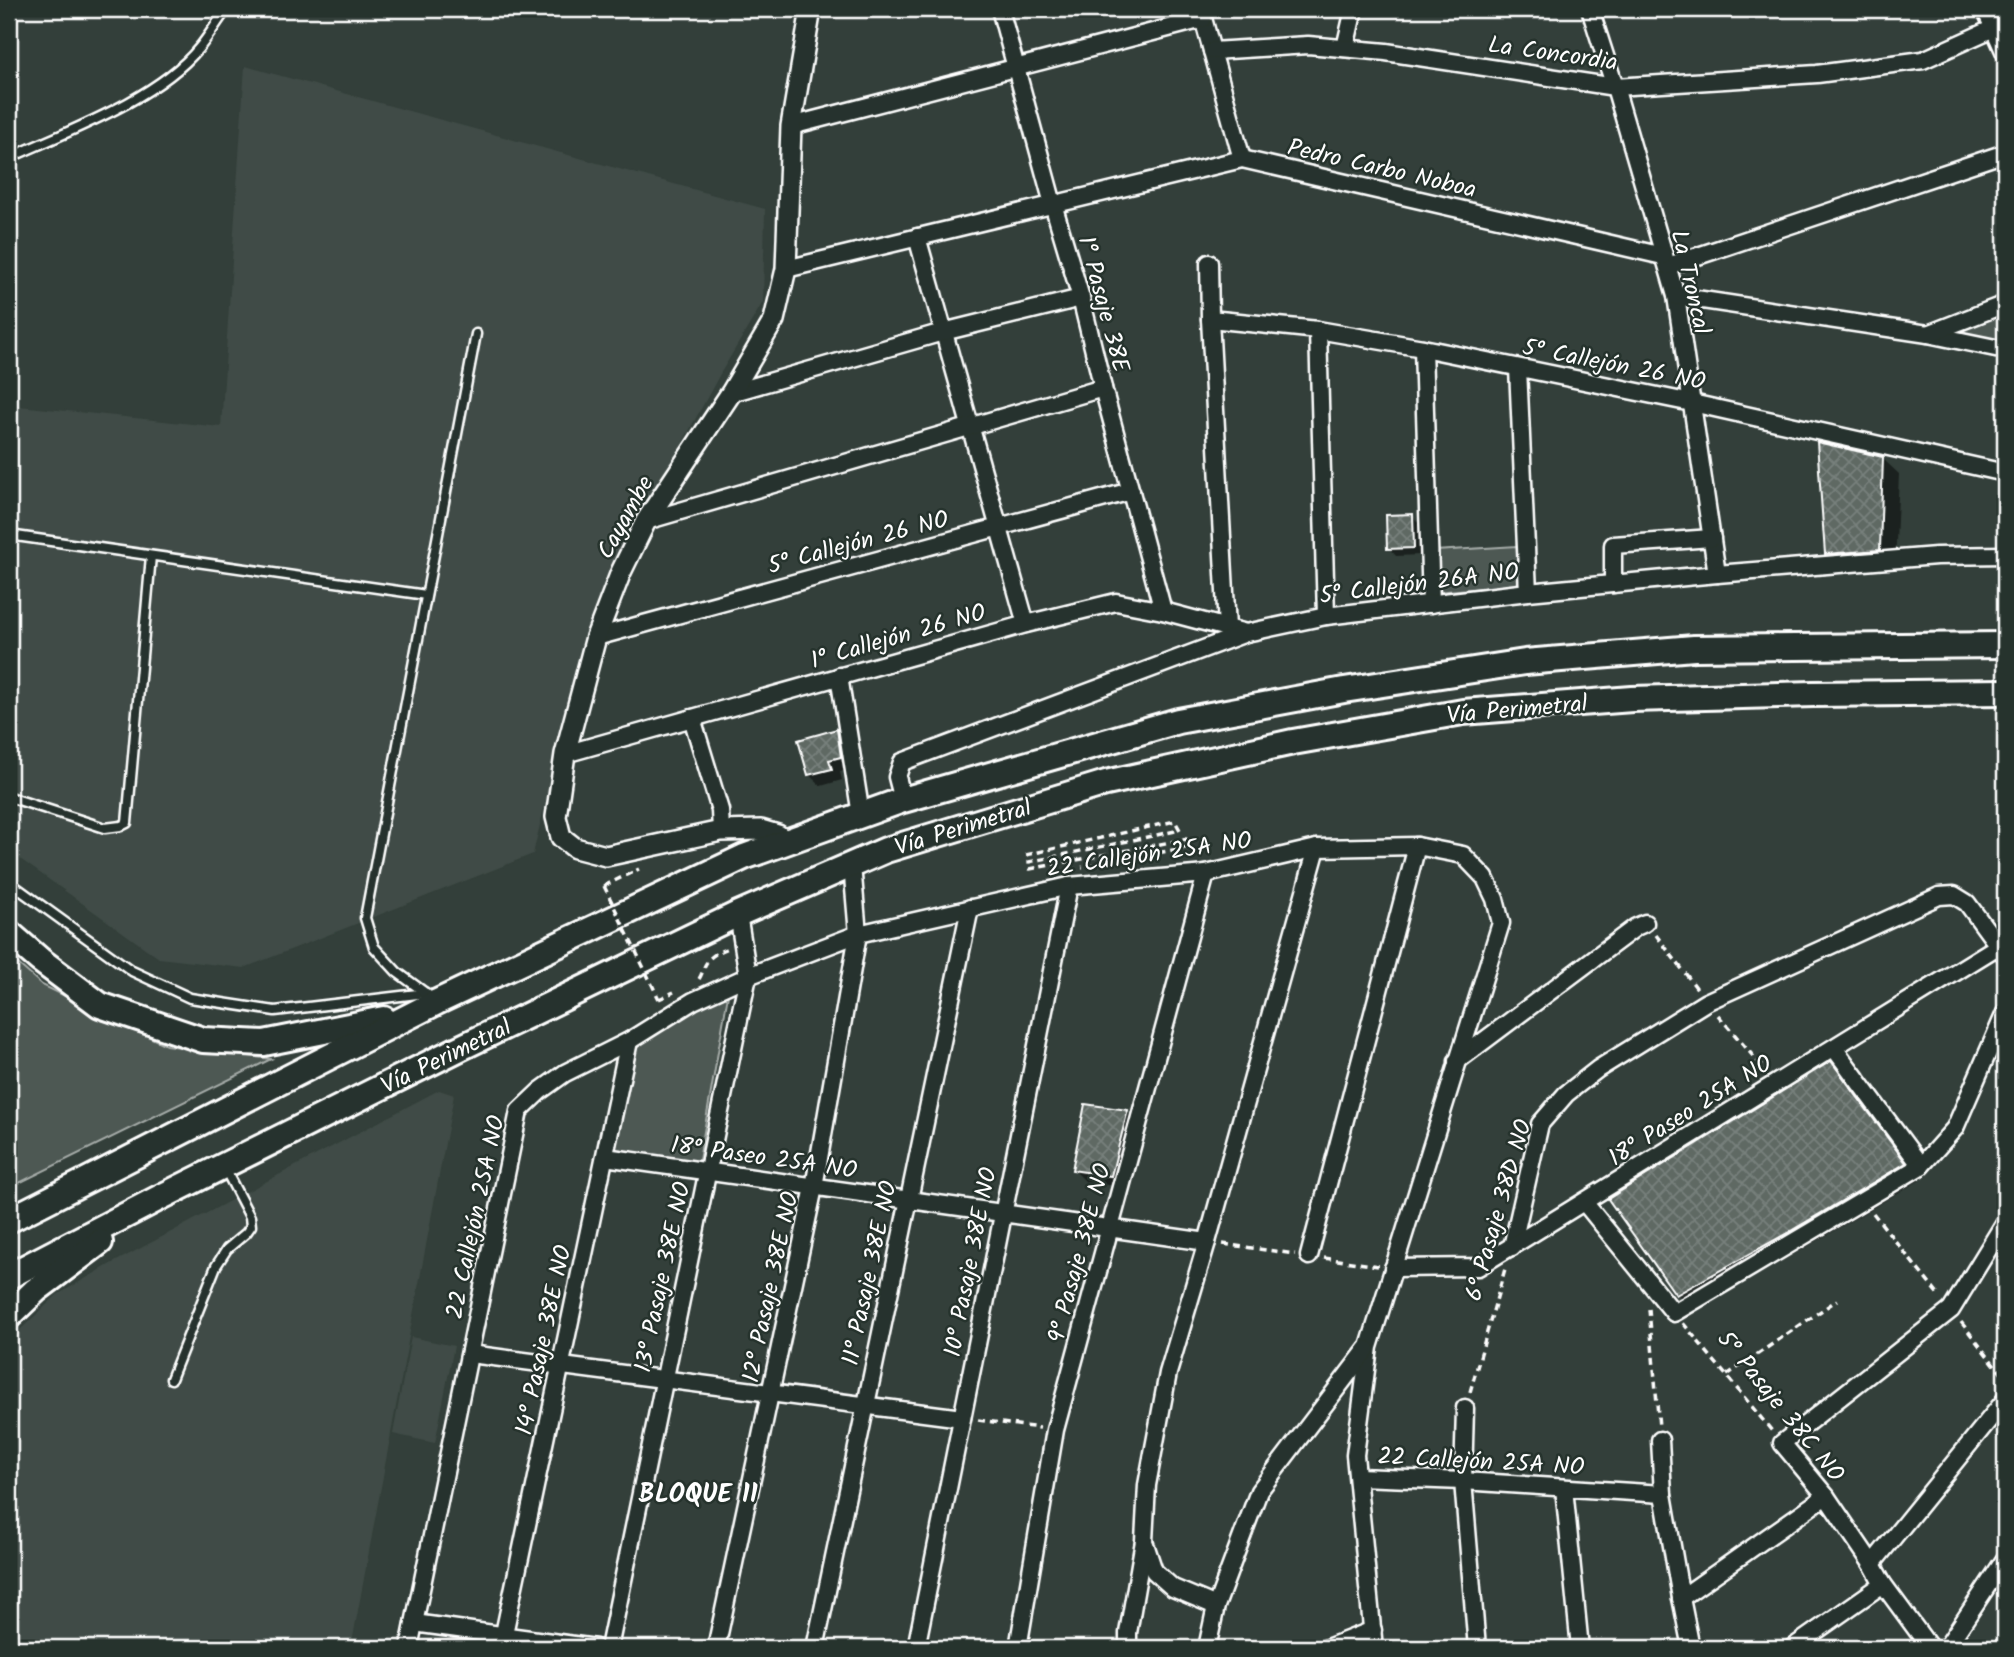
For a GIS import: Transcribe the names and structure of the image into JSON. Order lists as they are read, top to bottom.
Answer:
{
  "streets": {
    "highway": ["Vía Perimetral"],
    "street": [
      "La Concordia",
      "Pedro Carbo Noboa",
      "La Troncal",
      "1° Pasaje 38E",
      "5° Callejón 26 NO",
      "Cayambe",
      "5° Callejón 26A NO",
      "1° Callejón 26 NO",
      "22 Callejón 25A NO",
      "18° Paseo 25A NO",
      "6° Pasaje 38D NO",
      "9° Pasaje 38E NO",
      "10° Pasaje 38E NO",
      "11° Pasaje 38E NO",
      "13° Pasaje 38E NO",
      "12° Pasaje 38E NO",
      "14° Pasaje 38E NO",
      "5° Pasaje 38C NO"
    ]
  },
  "crossings": [
    ["La Concordia", "La Troncal"],
    ["Pedro Carbo Noboa", "La Troncal"],
    ["La Troncal", "5° Callejón 26 NO"],
    ["La Troncal", "5° Callejón 26A NO"],
    ["1° Pasaje 38E", "5° Callejón 26 NO"],
    ["1° Pasaje 38E", "1° Callejón 26 NO"],
    ["5° Callejón 26 NO", "Cayambe"],
    ["Cayambe", "1° Callejón 26 NO"],
    ["Cayambe", "Vía Perimetral"],
    ["5° Callejón 26A NO", "1° Callejón 26 NO"],
    ["5° Callejón 26A NO", "Vía Perimetral"],
    ["Vía Perimetral", "13° Pasaje 38E NO"],
    ["Vía Perimetral", "12° Pasaje 38E NO"],
    ["22 Callejón 25A NO", "18° Paseo 25A NO"],
    ["22 Callejón 25A NO", "9° Pasaje 38E NO"],
    ["22 Callejón 25A NO", "10° Pasaje 38E NO"],
    ["22 Callejón 25A NO", "11° Pasaje 38E NO"],
    ["22 Callejón 25A NO", "13° Pasaje 38E NO"],
    ["22 Callejón 25A NO", "12° Pasaje 38E NO"],
    ["22 Callejón 25A NO", "14° Pasaje 38E NO"],
    ["18° Paseo 25A NO", "6° Pasaje 38D NO"],
    ["18° Paseo 25A NO", "9° Pasaje 38E NO"],
    ["18° Paseo 25A NO", "10° Pasaje 38E NO"],
    ["18° Paseo 25A NO", "11° Pasaje 38E NO"],
    ["18° Paseo 25A NO", "13° Pasaje 38E NO"],
    ["18° Paseo 25A NO", "12° Pasaje 38E NO"],
    ["18° Paseo 25A NO", "14° Pasaje 38E NO"]
  ],
  "districts": ["BLOQUE 11"]
}
